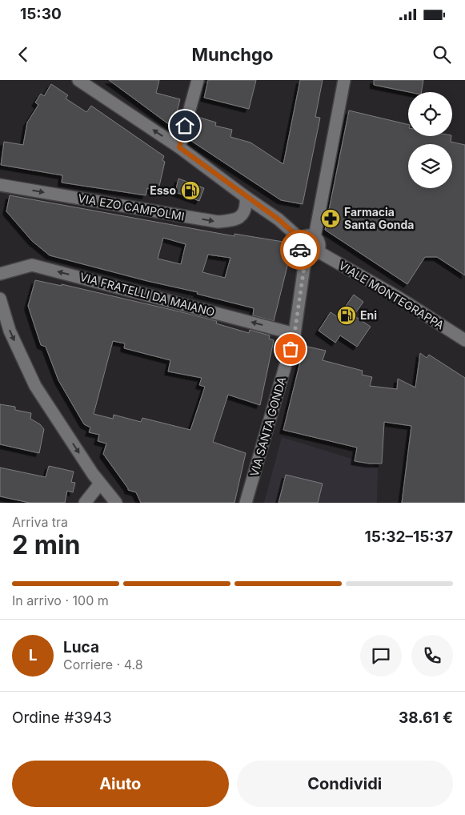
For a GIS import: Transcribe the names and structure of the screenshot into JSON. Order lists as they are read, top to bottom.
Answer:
{
  "streets": {
    "street": [
      "VIA EZO CAMPOLMI",
      "VIA FRATELLI DA MAIANO",
      "VIALE MONTEGRAPPA",
      "VIA SANTA GONDA"
    ]
  },
  "crossings": [
    ["VIA FRATELLI DA MAIANO", "VIA SANTA GONDA"],
    ["VIALE MONTEGRAPPA", "VIA SANTA GONDA"]
  ],
  "one_way": ["VIA EZO CAMPOLMI", "VIA FRATELLI DA MAIANO"],
  "places": {
    "fuel station": ["Esso", "Eni"],
    "pharmacy": ["Farmacia Santa Gonda"]
  },
  "page": {
    "status": "15:30",
    "header": "Munchgo",
    "heading": ["2 min", "Arriva tra", "15:32–15:37"],
    "panel": [
      "Luca",
      "Corriere · 4.8",
      "Ordine #3943",
      "38.61 €"
    ],
    "bar": "In arrivo · 100 m",
    "round": "L",
    "buttons": ["Aiuto", "Condividi"]
  }
}
